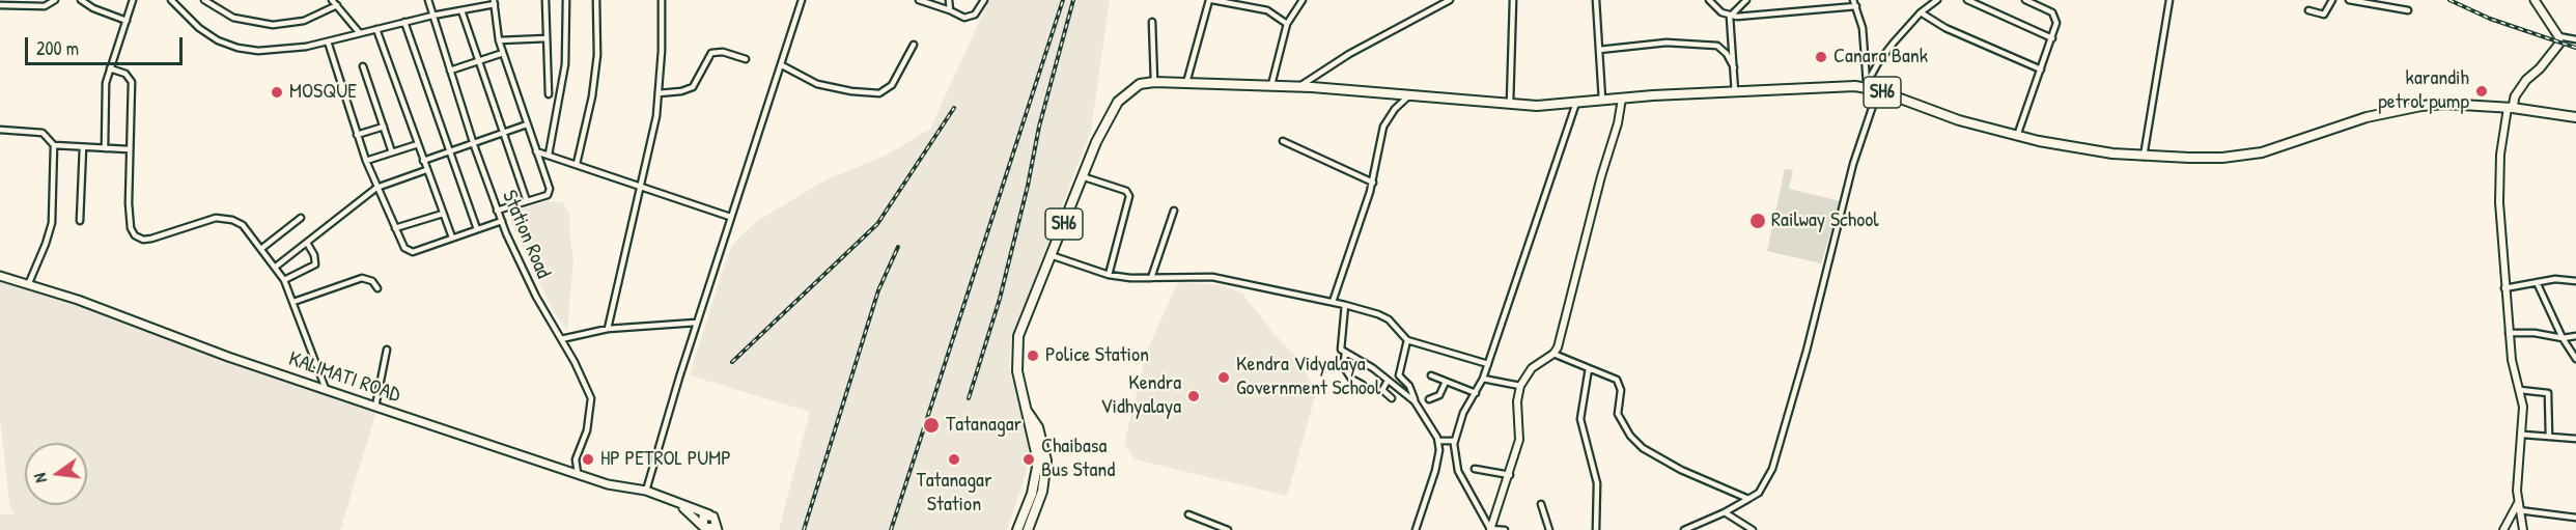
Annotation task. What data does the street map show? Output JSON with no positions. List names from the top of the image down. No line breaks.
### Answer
{"streets":{"main road":["SH6","KALIMATI ROAD"],"street":["Station Road"]},"crossings":[["Station Road","KALIMATI ROAD"]],"places":["Canara Bank","karandih petrol pump","MOSQUE","Railway School","Police Station","Kendra Vidyalaya Government School","Kendra Vidhyalaya","Tatanagar","HP PETROL PUMP","Tatanagar Station","Chaibasa Bus Stand"],"scale_bar":"200 m","north":"left"}
